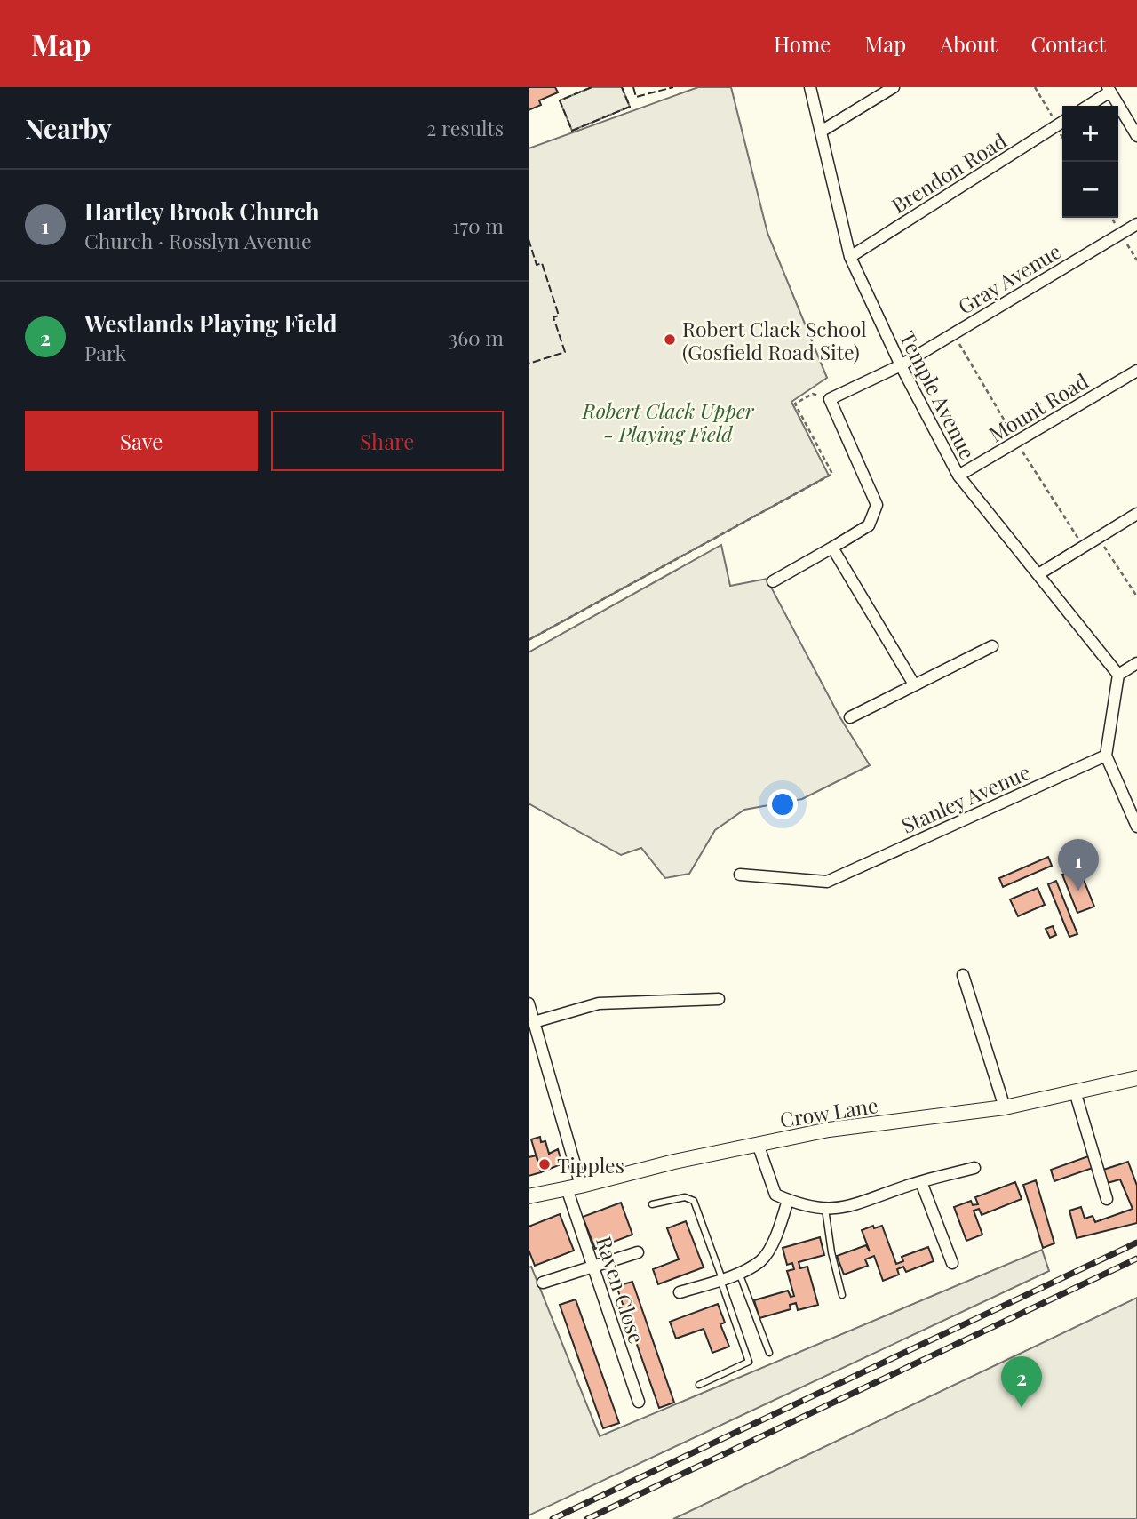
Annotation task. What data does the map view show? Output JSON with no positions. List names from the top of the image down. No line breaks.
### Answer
{"streets":{"street":["Brendon Road","Gray Avenue","Temple Avenue","Mount Road","Stanley Avenue","Crow Lane","Raven Close"]},"crossings":[["Brendon Road","Temple Avenue"],["Gray Avenue","Temple Avenue"],["Temple Avenue","Mount Road"],["Crow Lane","Raven Close"]],"parks":["Robert Clack Upper - Playing Field"],"places":["Robert Clack School (Gosfield Road Site)","Tipples"],"page":{"header":"Map","nav":["Home","Map","About","Contact"],"heading":["Nearby","2 results"],"map_buttons":["+","−"],"list":[{"mark":"1","name":"Hartley Brook Church","note":"Church · Rosslyn Avenue","value":"170 m"},{"mark":"2","name":"Westlands Playing Field","note":"Park","value":"360 m"}],"buttons":["Save","Share"],"pins":["1","2"]}}
